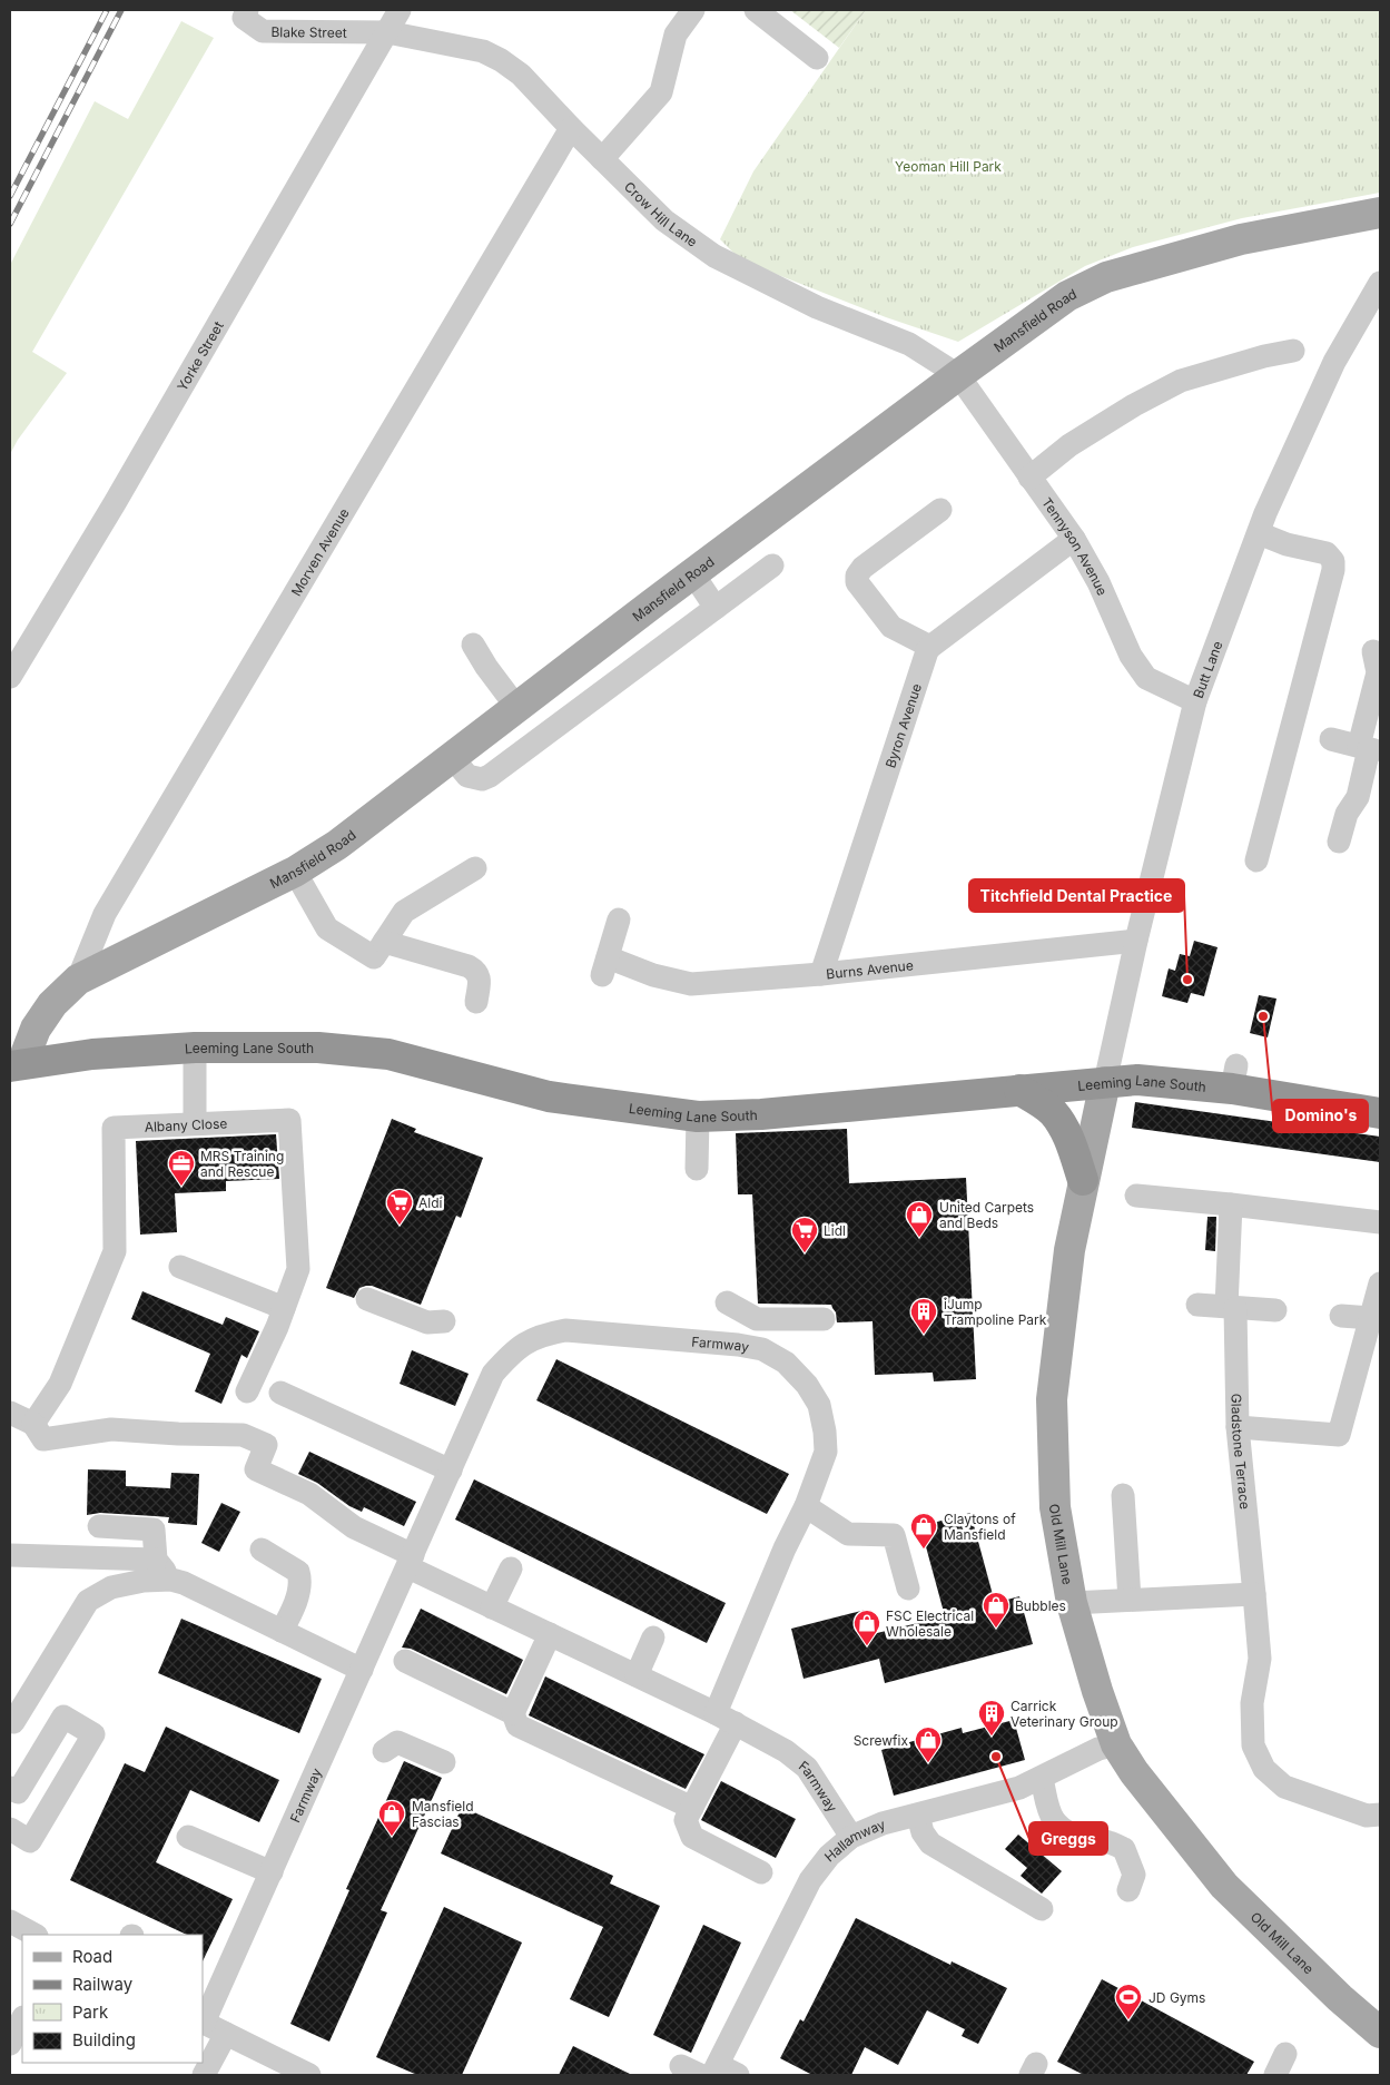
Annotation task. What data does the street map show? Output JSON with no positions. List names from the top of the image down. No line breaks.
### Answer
{"streets":{"highway":["Leeming Lane South"],"main road":["Mansfield Road","Old Mill Lane"],"street":["Blake Street","Crow Hill Lane","Yorke Street","Tennyson Avenue","Morven Avenue","Butt Lane","Byron Avenue","Burns Avenue","Albany Close","Farmway","Gladstone Terrace","Hallamway"]},"crossings":[["Blake Street","Crow Hill Lane"],["Blake Street","Yorke Street"],["Crow Hill Lane","Mansfield Road"],["Crow Hill Lane","Yorke Street"],["Crow Hill Lane","Tennyson Avenue"],["Crow Hill Lane","Morven Avenue"],["Mansfield Road","Tennyson Avenue"],["Mansfield Road","Morven Avenue"],["Mansfield Road","Leeming Lane South"],["Tennyson Avenue","Butt Lane"],["Butt Lane","Burns Avenue"],["Butt Lane","Leeming Lane South"],["Butt Lane","Old Mill Lane"],["Byron Avenue","Burns Avenue"],["Leeming Lane South","Old Mill Lane"],["Farmway","Hallamway"],["Old Mill Lane","Hallamway"]],"parks":["Yeoman Hill Park"],"places":{"other":["Titchfield Dental Practice","Domino's","Greggs"],"office":["MRS Training and Rescue"],"supermarket":["Aldi","Lidl"],"shop":["United Carpets and Beds","Claytons of Mansfield","Bubbles","FSC Electrical Wholesale","Screwfix","Mansfield Fascias"],"building":["iJump Trampoline Park","Carrick Veterinary Group"],"sports":["JD Gyms"]},"legend":["Road","Railway","Park","Building"]}
